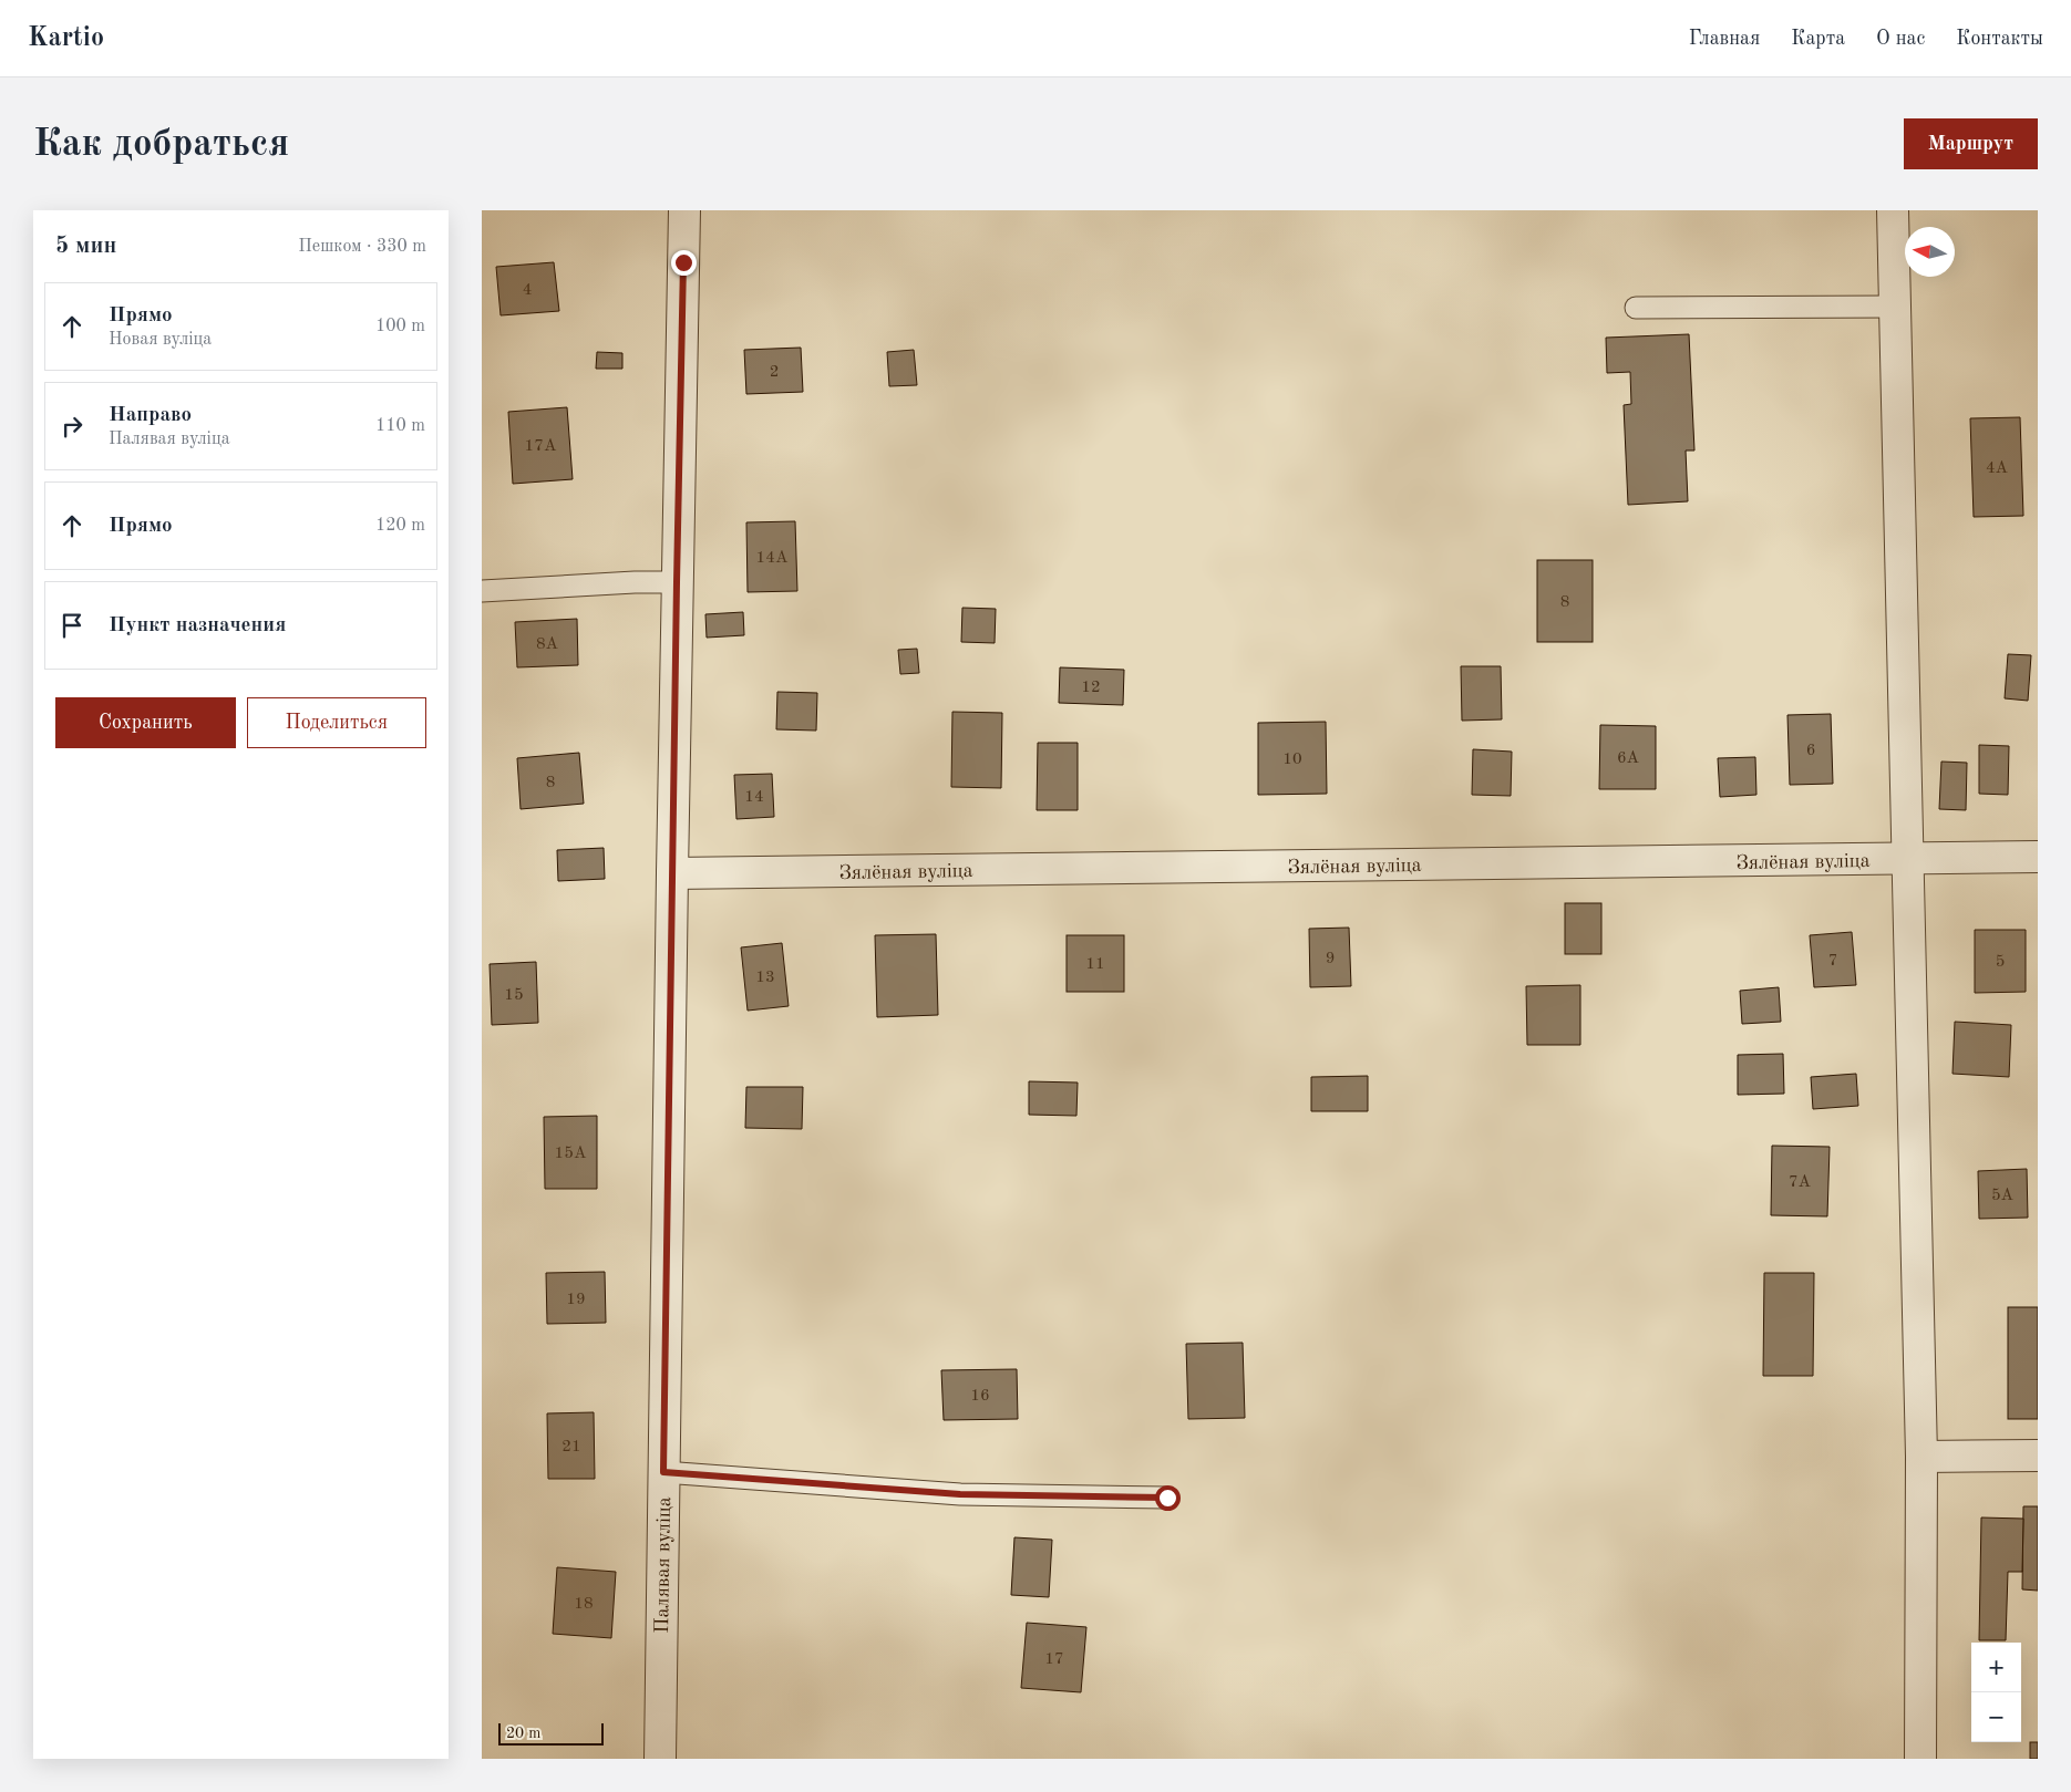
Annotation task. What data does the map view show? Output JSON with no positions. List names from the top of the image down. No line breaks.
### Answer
{"streets":{"street":["Зялёная вуліца","Палявая вуліца"]},"crossings":[["Зялёная вуліца","Палявая вуліца"]],"house_numbers":["4","2","17А","4А","14А","8","8А","12","6","6А","10","8","14","9","7","5","11","13","15","15А","7А","5А","19","16","21","18","17"],"scale_bar":"20 m","north":"left","page":{"header":"Kartio","nav":["Главная","Карта","О нас","Контакты"],"buttons":["Маршрут",["Сохранить","Поделиться"]],"title":"Как добраться","heading":["5 мин","Пешком · 330 m"],"list":[["Прямо","Новая вуліца","100 m"],["Направо","Палявая вуліца","110 m"],["Прямо","120 m"],"Пункт назначения"],"map_buttons":["+","−"],"scale":"20 m"}}
